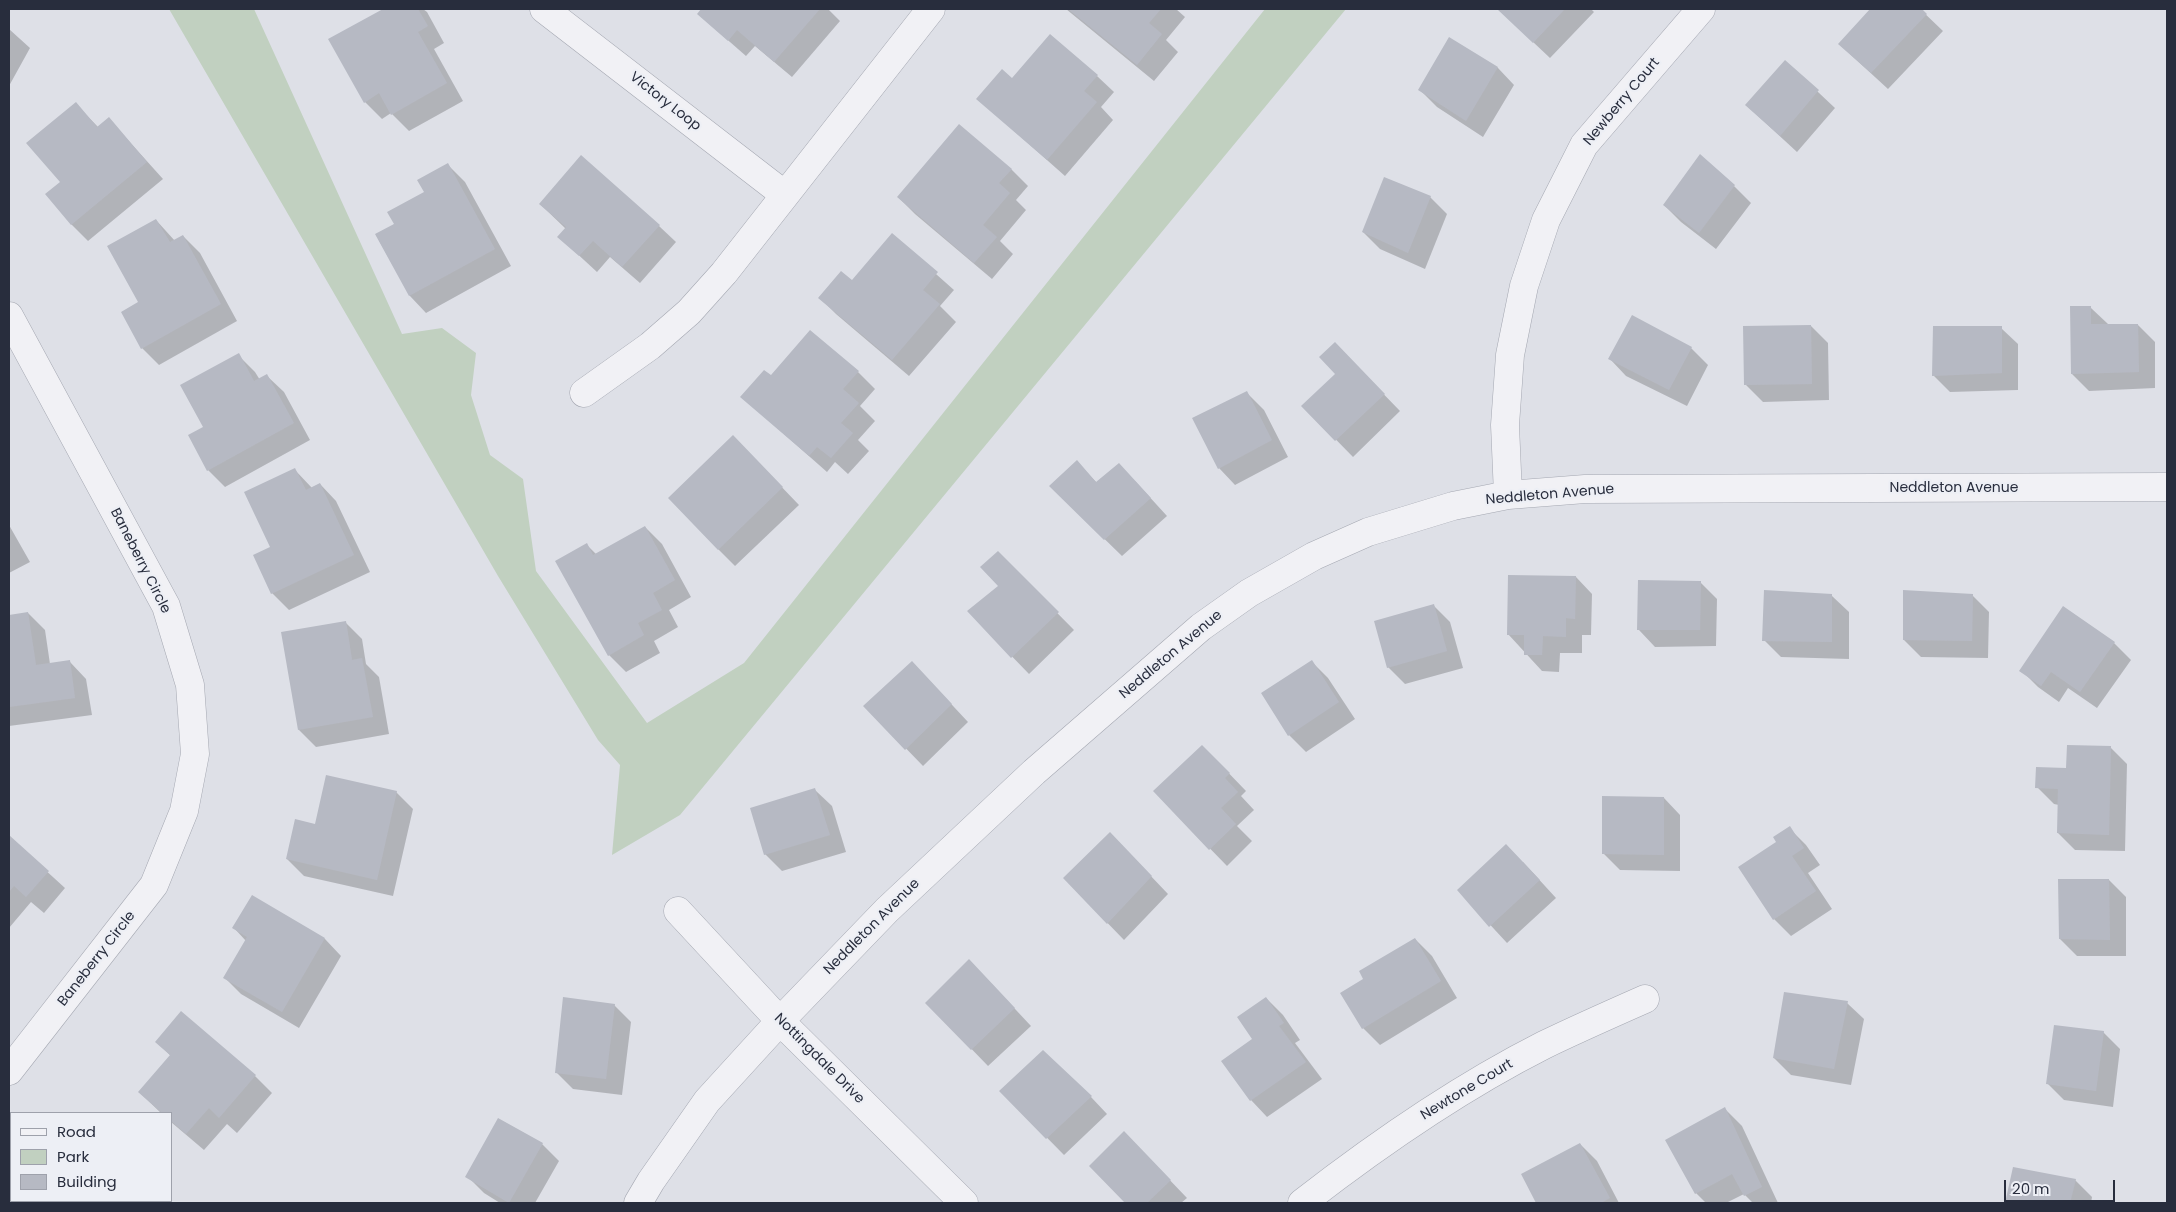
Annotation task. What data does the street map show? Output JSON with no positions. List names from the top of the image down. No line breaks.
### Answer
{"streets":{"street":["Victory Loop","Newberry Court","Neddleton Avenue","Baneberry Circle","Nottingdale Drive","Newtone Court"]},"crossings":[["Newberry Court","Neddleton Avenue"],["Neddleton Avenue","Nottingdale Drive"]],"legend":["Road","Park","Building"],"scale_bar":"20 m"}
